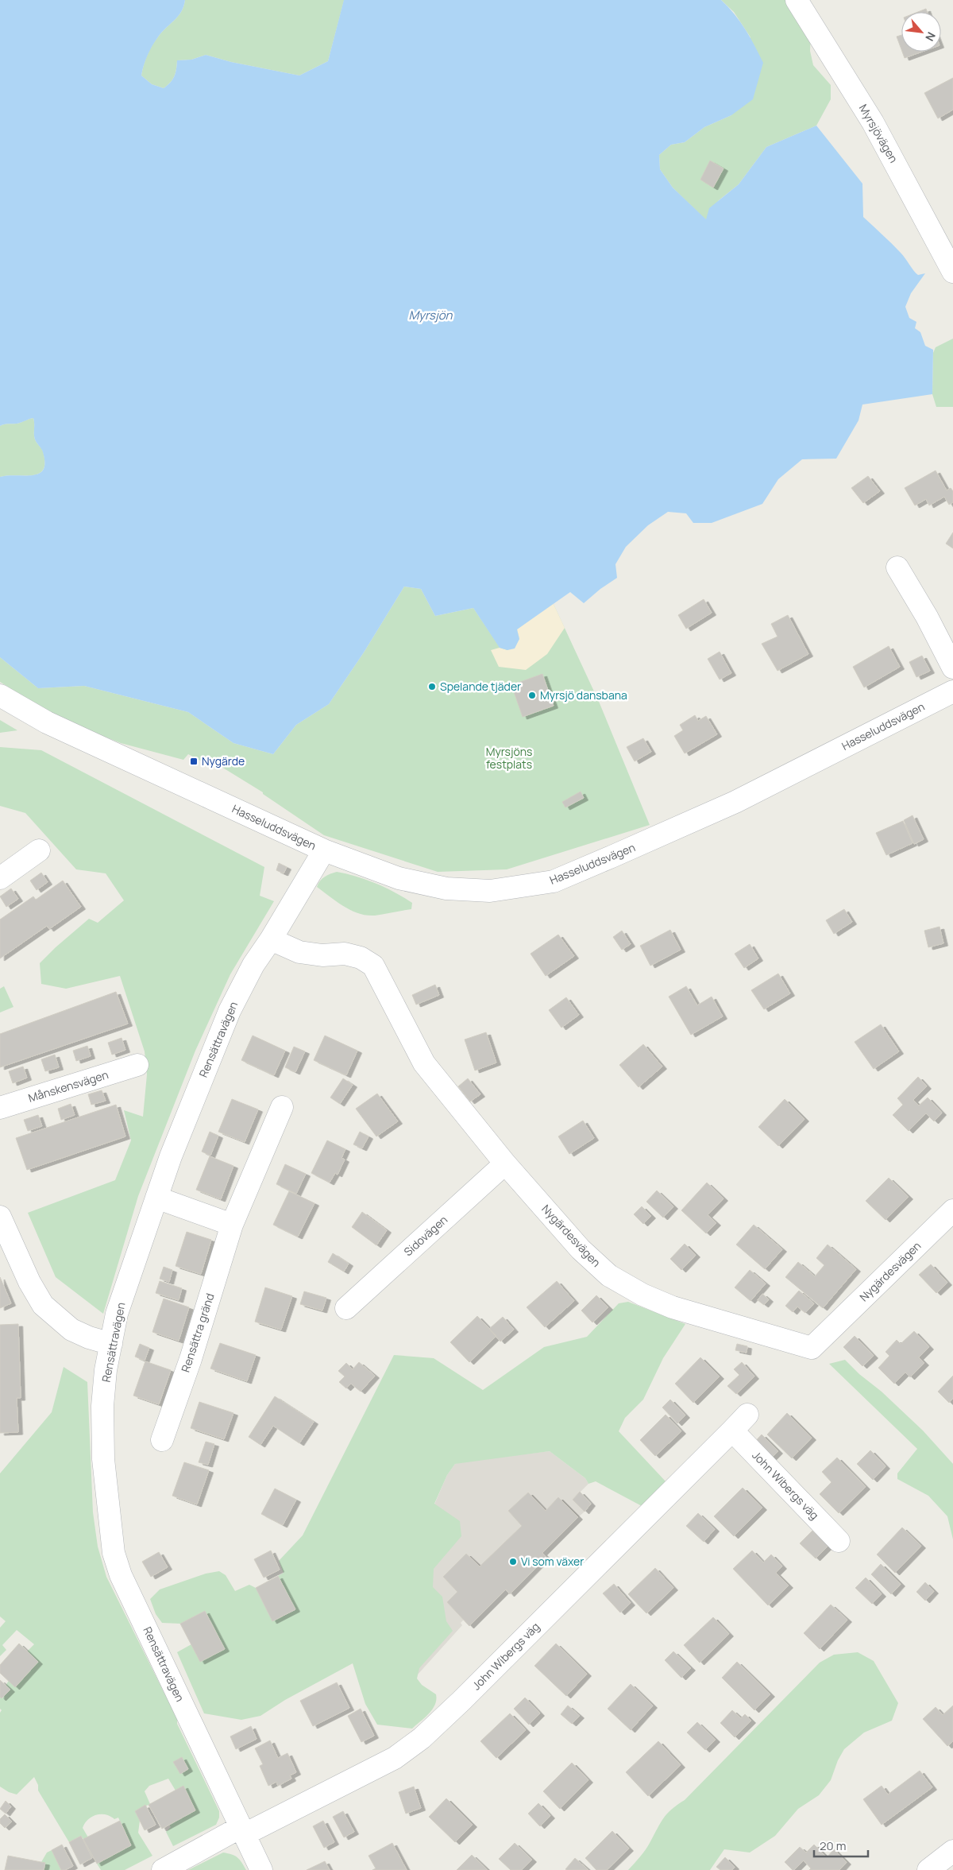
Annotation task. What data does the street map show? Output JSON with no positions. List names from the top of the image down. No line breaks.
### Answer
{"streets":{"street":["Myrsjövägen","Hasseluddsvägen","Rensättravägen","Månskensvägen","Sidovägen","Nygärdesvägen","Rensättra gränd","John Wibergs väg"]},"crossings":[["Hasseluddsvägen","Rensättravägen"],["Rensättravägen","Nygärdesvägen"],["Rensättravägen","John Wibergs väg"],["Sidovägen","Nygärdesvägen"]],"water":["Myrsjön"],"parks":["Myrsjöns festplats"],"places":{"other":["Spelande tjäder","Myrsjö dansbana","Vi som växer"],"transit":["Nygärde"]},"scale_bar":"20 m","north":"bottom right"}
